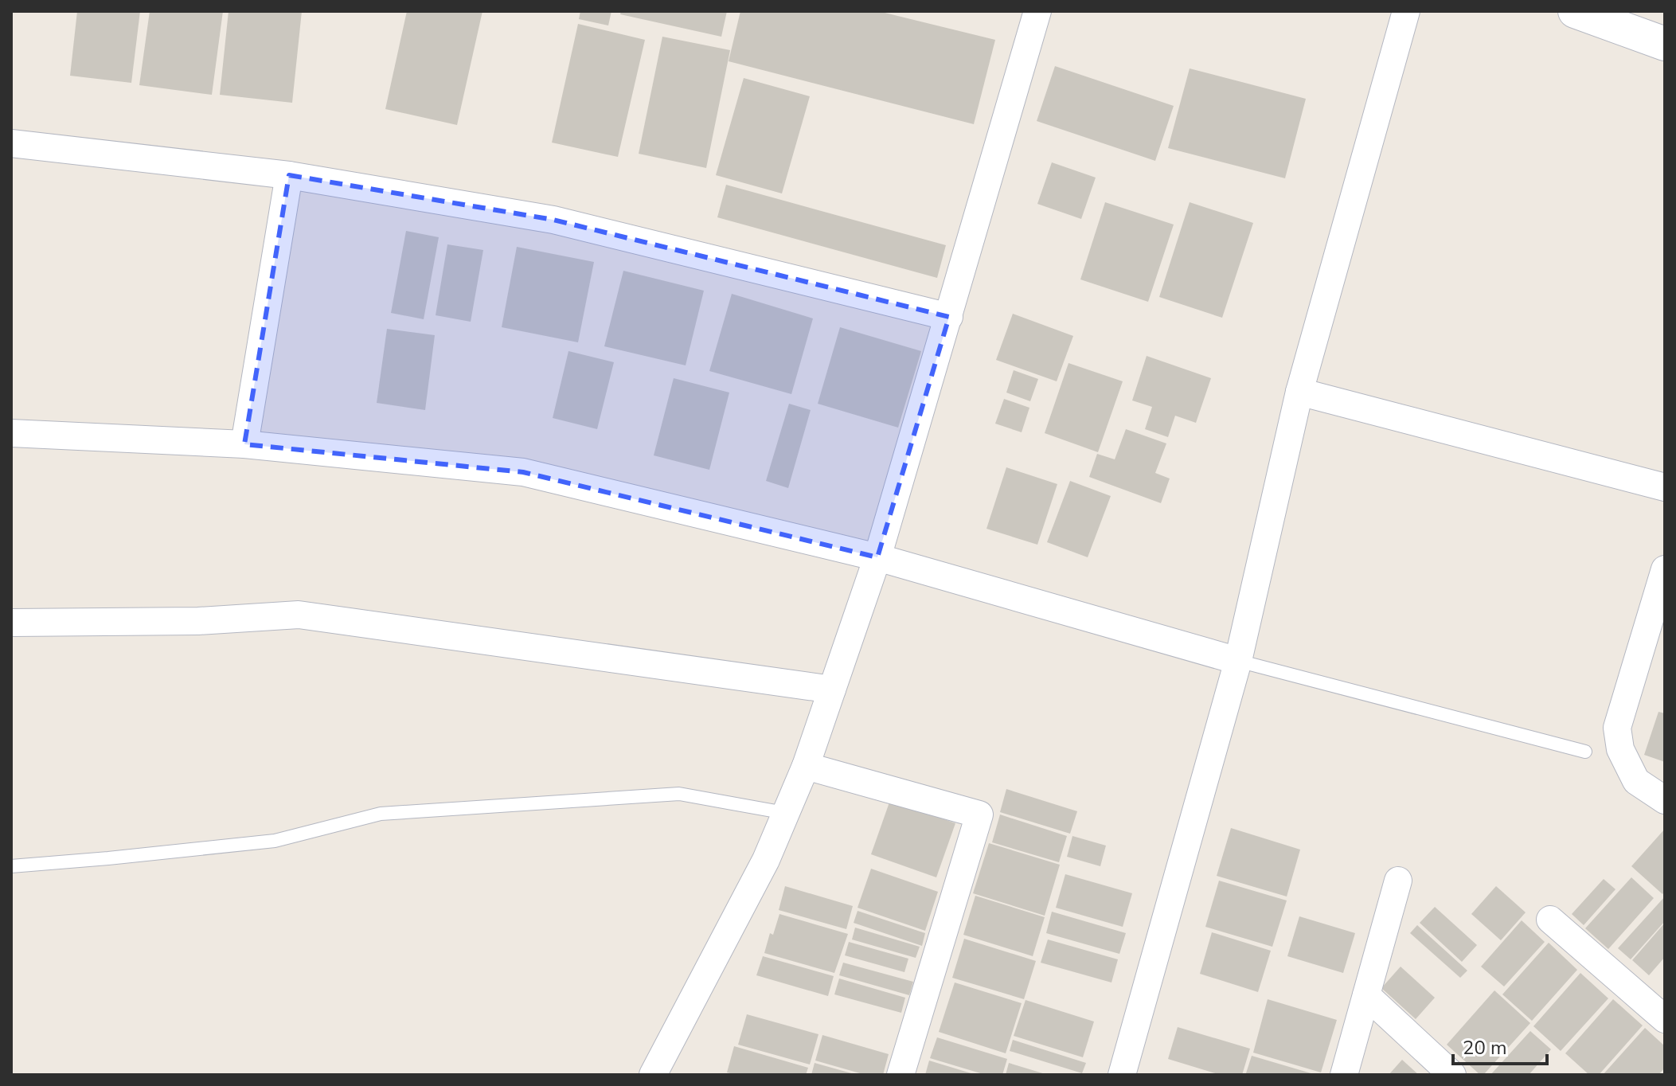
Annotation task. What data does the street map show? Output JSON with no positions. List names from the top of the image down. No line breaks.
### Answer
{"scale_bar":"20 m"}
